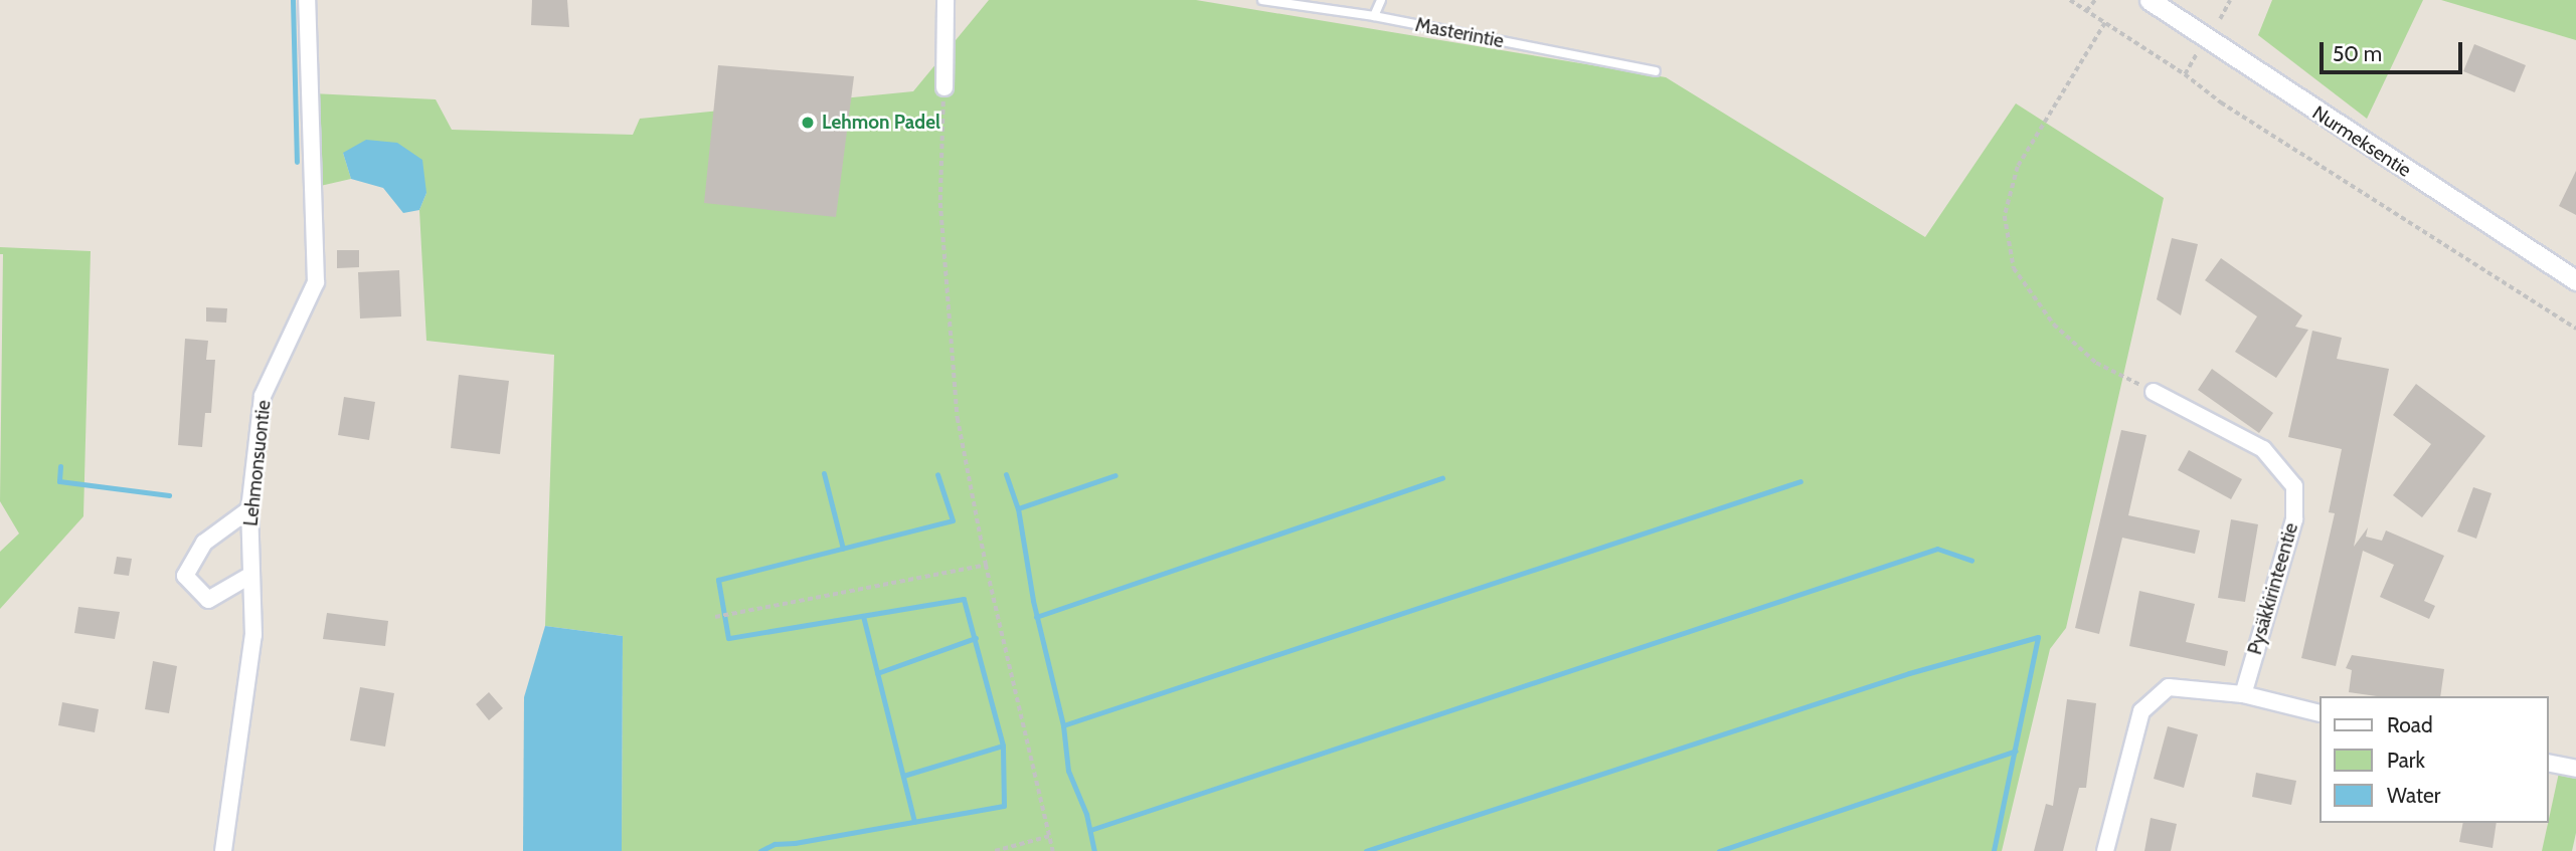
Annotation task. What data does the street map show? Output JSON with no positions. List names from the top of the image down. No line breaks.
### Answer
{"streets":{"street":["Nurmeksentie","Lehmonsuontie","Pysäkkirinteentie"],"lane":["Masterintie"]},"places":["Lehmon Padel"],"legend":["Road","Park","Water"],"scale_bar":"50 m"}
